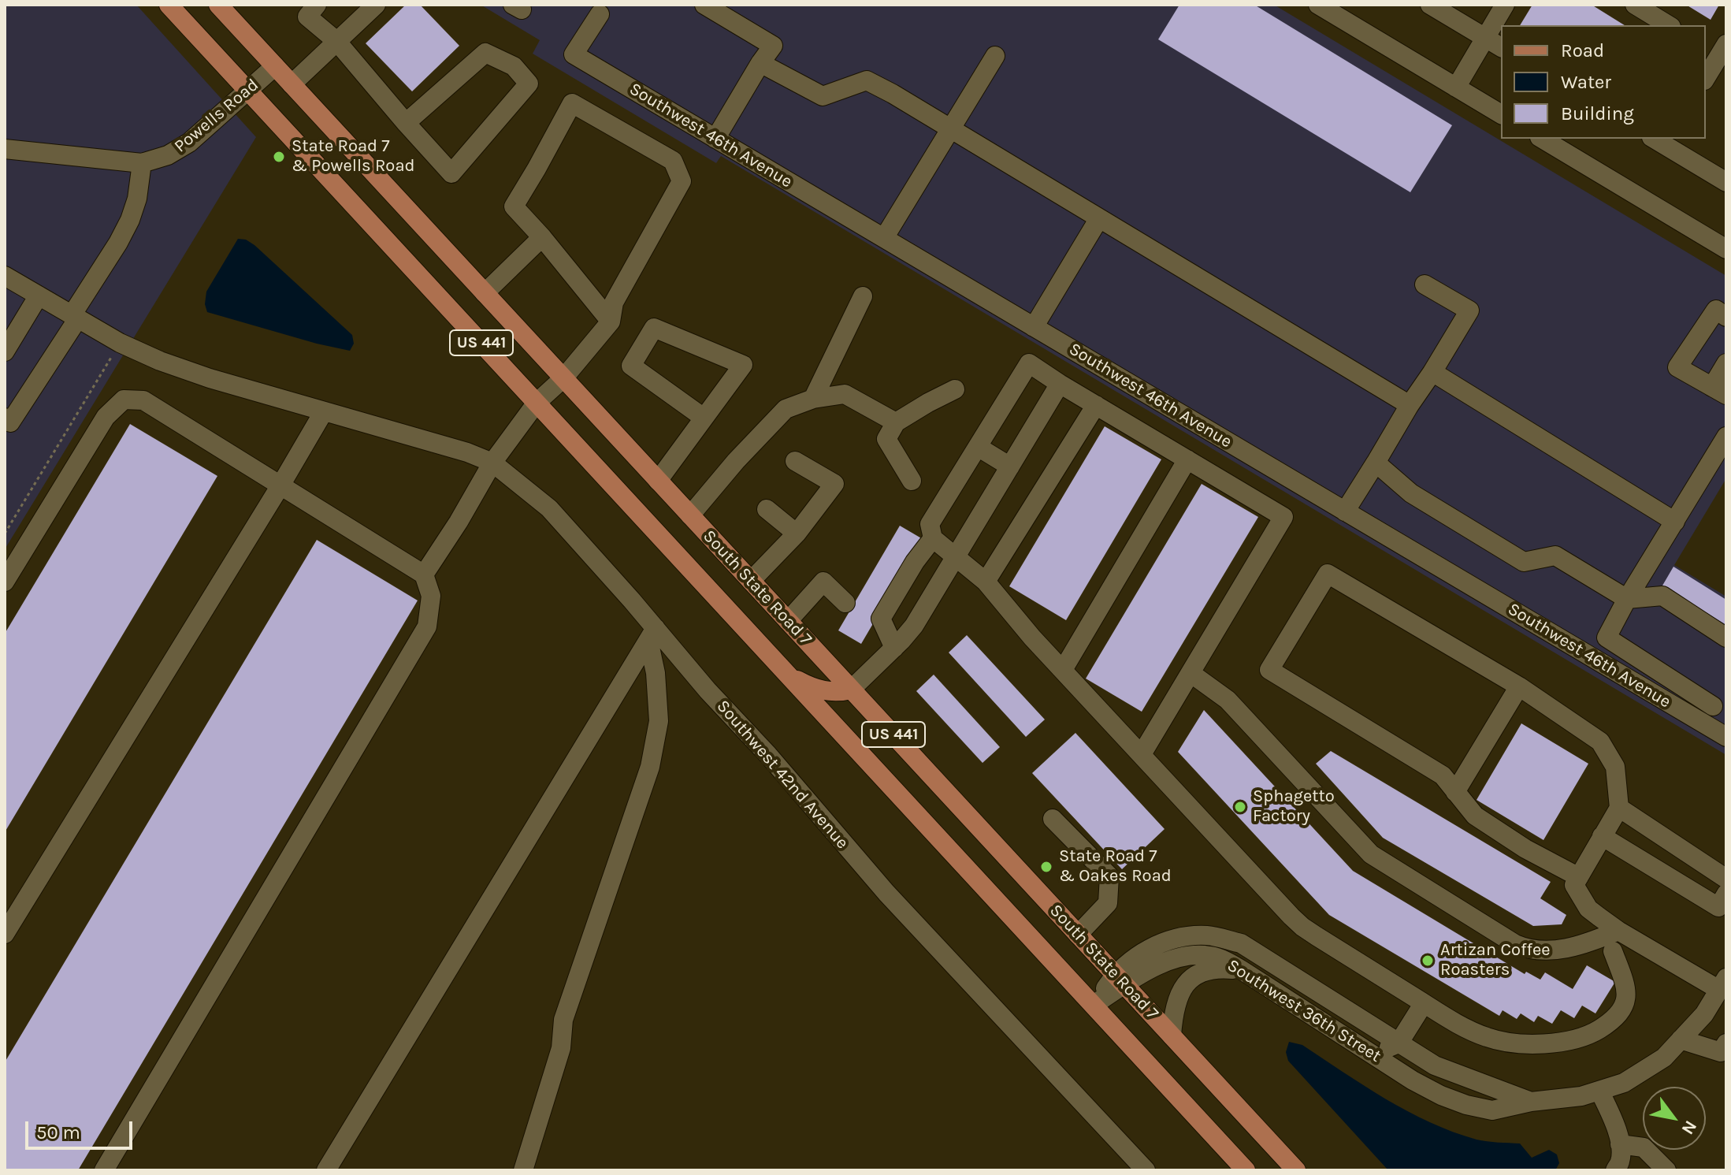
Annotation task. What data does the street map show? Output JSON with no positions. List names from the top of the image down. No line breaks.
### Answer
{"streets":{"main road":["US 441","South State Road 7"],"street":["Powells Road","Southwest 46th Avenue","Southwest 42nd Avenue","Southwest 36th Street"]},"crossings":[["Powells Road","South State Road 7"],["South State Road 7","Southwest 36th Street"]],"places":["State Road 7 & Powells Road","Sphagetto Factory","State Road 7 & Oakes Road","Artizan Coffee Roasters"],"legend":["Road","Water","Building"],"scale_bar":"50 m","north":"bottom right"}
